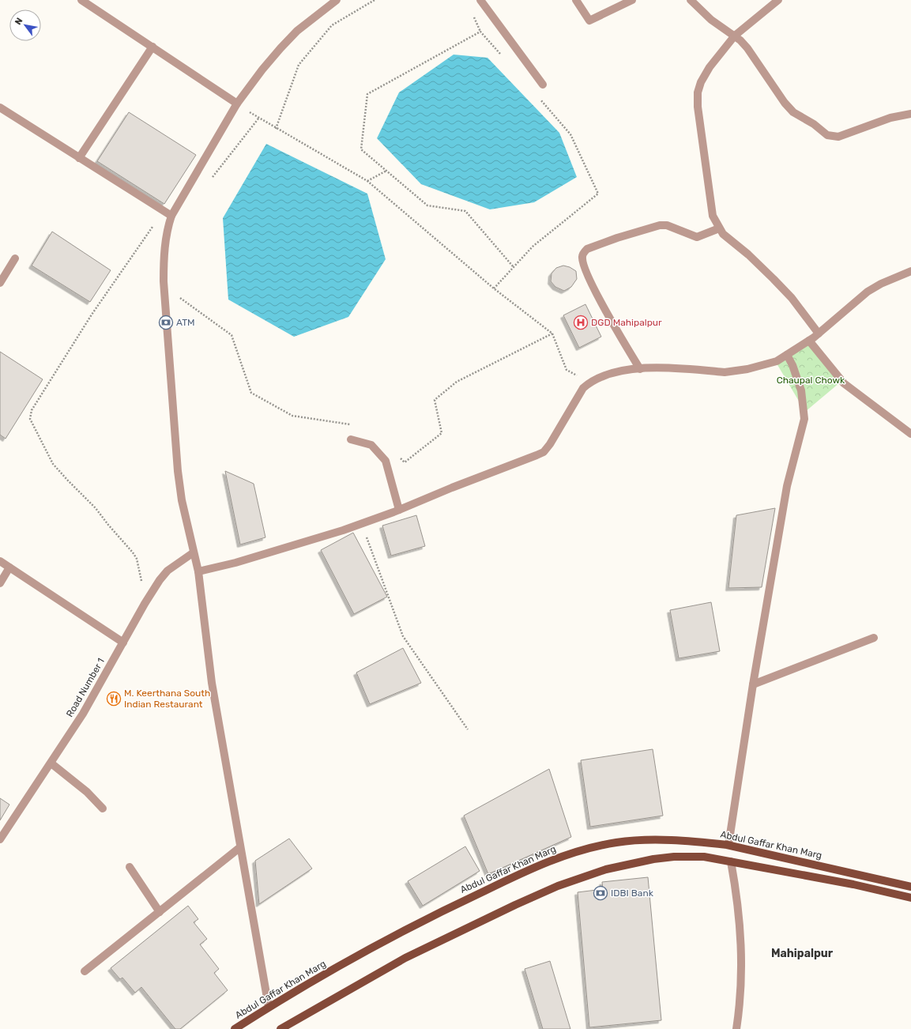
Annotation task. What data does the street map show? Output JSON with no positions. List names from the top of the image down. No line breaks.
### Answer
{"streets":{"main road":["Abdul Gaffar Khan Marg"],"street":["Road Number 1"]},"districts":["Mahipalpur"],"parks":["Chaupal Chowk"],"places":{"bank":["ATM","IDBI Bank"],"hospital":["DGD Mahipalpur"],"restaurant":["M. Keerthana South Indian Restaurant"]},"north":"top left"}
